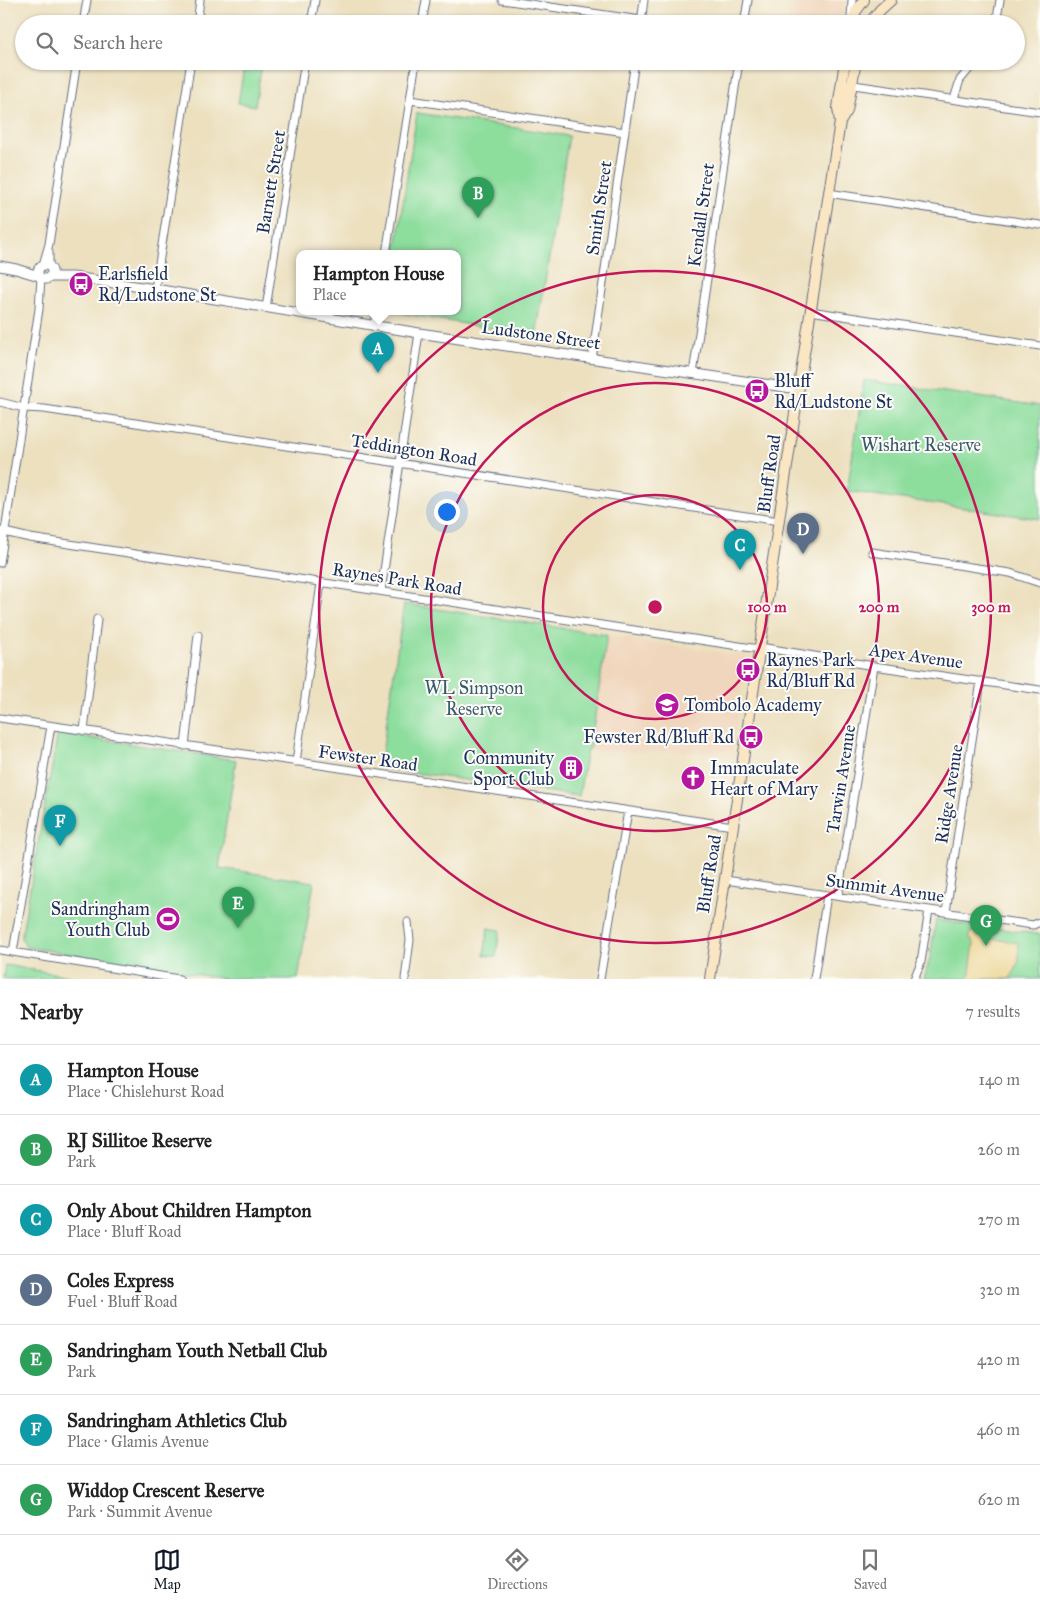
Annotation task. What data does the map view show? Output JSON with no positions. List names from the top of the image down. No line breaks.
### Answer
{"streets":{"main road":["Bluff Road"],"street":["Barnett Street","Smith Street","Kendall Street","Ludstone Street","Teddington Road","Raynes Park Road","Apex Avenue","Fewster Road","Tarwin Avenue","Ridge Avenue","Summit Avenue"]},"crossings":[["Barnett Street","Ludstone Street"],["Smith Street","Ludstone Street"],["Kendall Street","Ludstone Street"],["Ludstone Street","Bluff Road"],["Teddington Road","Bluff Road"],["Bluff Road","Raynes Park Road"],["Bluff Road","Apex Avenue"],["Bluff Road","Fewster Road"],["Bluff Road","Summit Avenue"],["Raynes Park Road","Apex Avenue"],["Apex Avenue","Tarwin Avenue"],["Apex Avenue","Ridge Avenue"],["Tarwin Avenue","Summit Avenue"],["Ridge Avenue","Summit Avenue"]],"parks":["Wishart Reserve","WL Simpson Reserve"],"places":{"bus stop":["Earlsfield Rd/Ludstone St","Bluff Rd/Ludstone St","Raynes Park Rd/Bluff Rd","Fewster Rd/Bluff Rd"],"school or university":["Tombolo Academy"],"building":["Community Sport Club"],"church":["Immaculate Heart of Mary"],"sports":["Sandringham Youth Club"]},"page":{"search":"Search here","pins":["B","A","D","C","F","E","G"],"popup":["Hampton House","Place"],"heading":["Nearby","7 results"],"list":[{"mark":"A","name":"Hampton House","note":"Place · Chislehurst Road","value":"140 m"},{"mark":"B","name":"RJ Sillitoe Reserve","note":"Park","value":"260 m"},{"mark":"C","name":"Only About Children Hampton","note":"Place · Bluff Road","value":"270 m"},{"mark":"D","name":"Coles Express","note":"Fuel · Bluff Road","value":"320 m"},{"mark":"E","name":"Sandringham Youth Netball Club","note":"Park","value":"420 m"},{"mark":"F","name":"Sandringham Athletics Club","note":"Place · Glamis Avenue","value":"460 m"},{"mark":"G","name":"Widdop Crescent Reserve","note":"Park · Summit Avenue","value":"620 m"}],"nav":["Map","Directions","Saved"]},"rings":["100 m","200 m","300 m"]}
